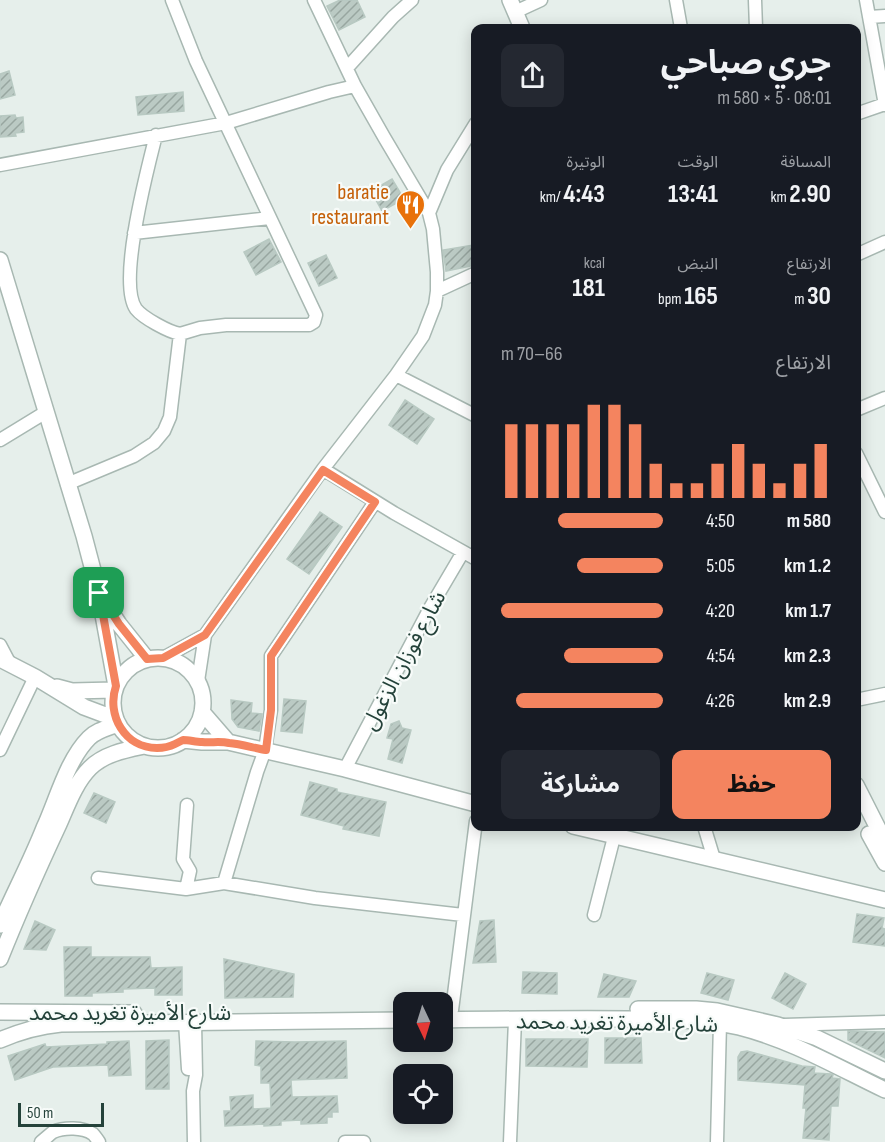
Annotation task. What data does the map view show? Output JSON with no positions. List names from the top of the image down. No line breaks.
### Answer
{"streets":{"street":["شارع فوزان الزغول","شارع الأميرة تغريد محمد"]},"places":{"restaurant":["baratie restaurant"]},"scale_bar":"50 m","north":"bottom","page":{"heading":["جري صباحي","08:01 · 5 × 580 m"],"stats":[["المسافة","2.90 km"],["الوقت","13:41"],["الوتيرة","4:43 /km"],["الارتفاع","30 m"],["النبض","165 bpm"],["kcal","181"]],"chart":["الارتفاع","66–70 m"],"list":[{"name":"580 m","note":"4:50"},{"name":"1.2 km","note":"5:05"},{"name":"1.7 km","note":"4:20"},{"name":"2.3 km","note":"4:54"},{"name":"2.9 km","note":"4:26"}],"buttons":["حفظ","مشاركة"],"scale":"50 m"}}
